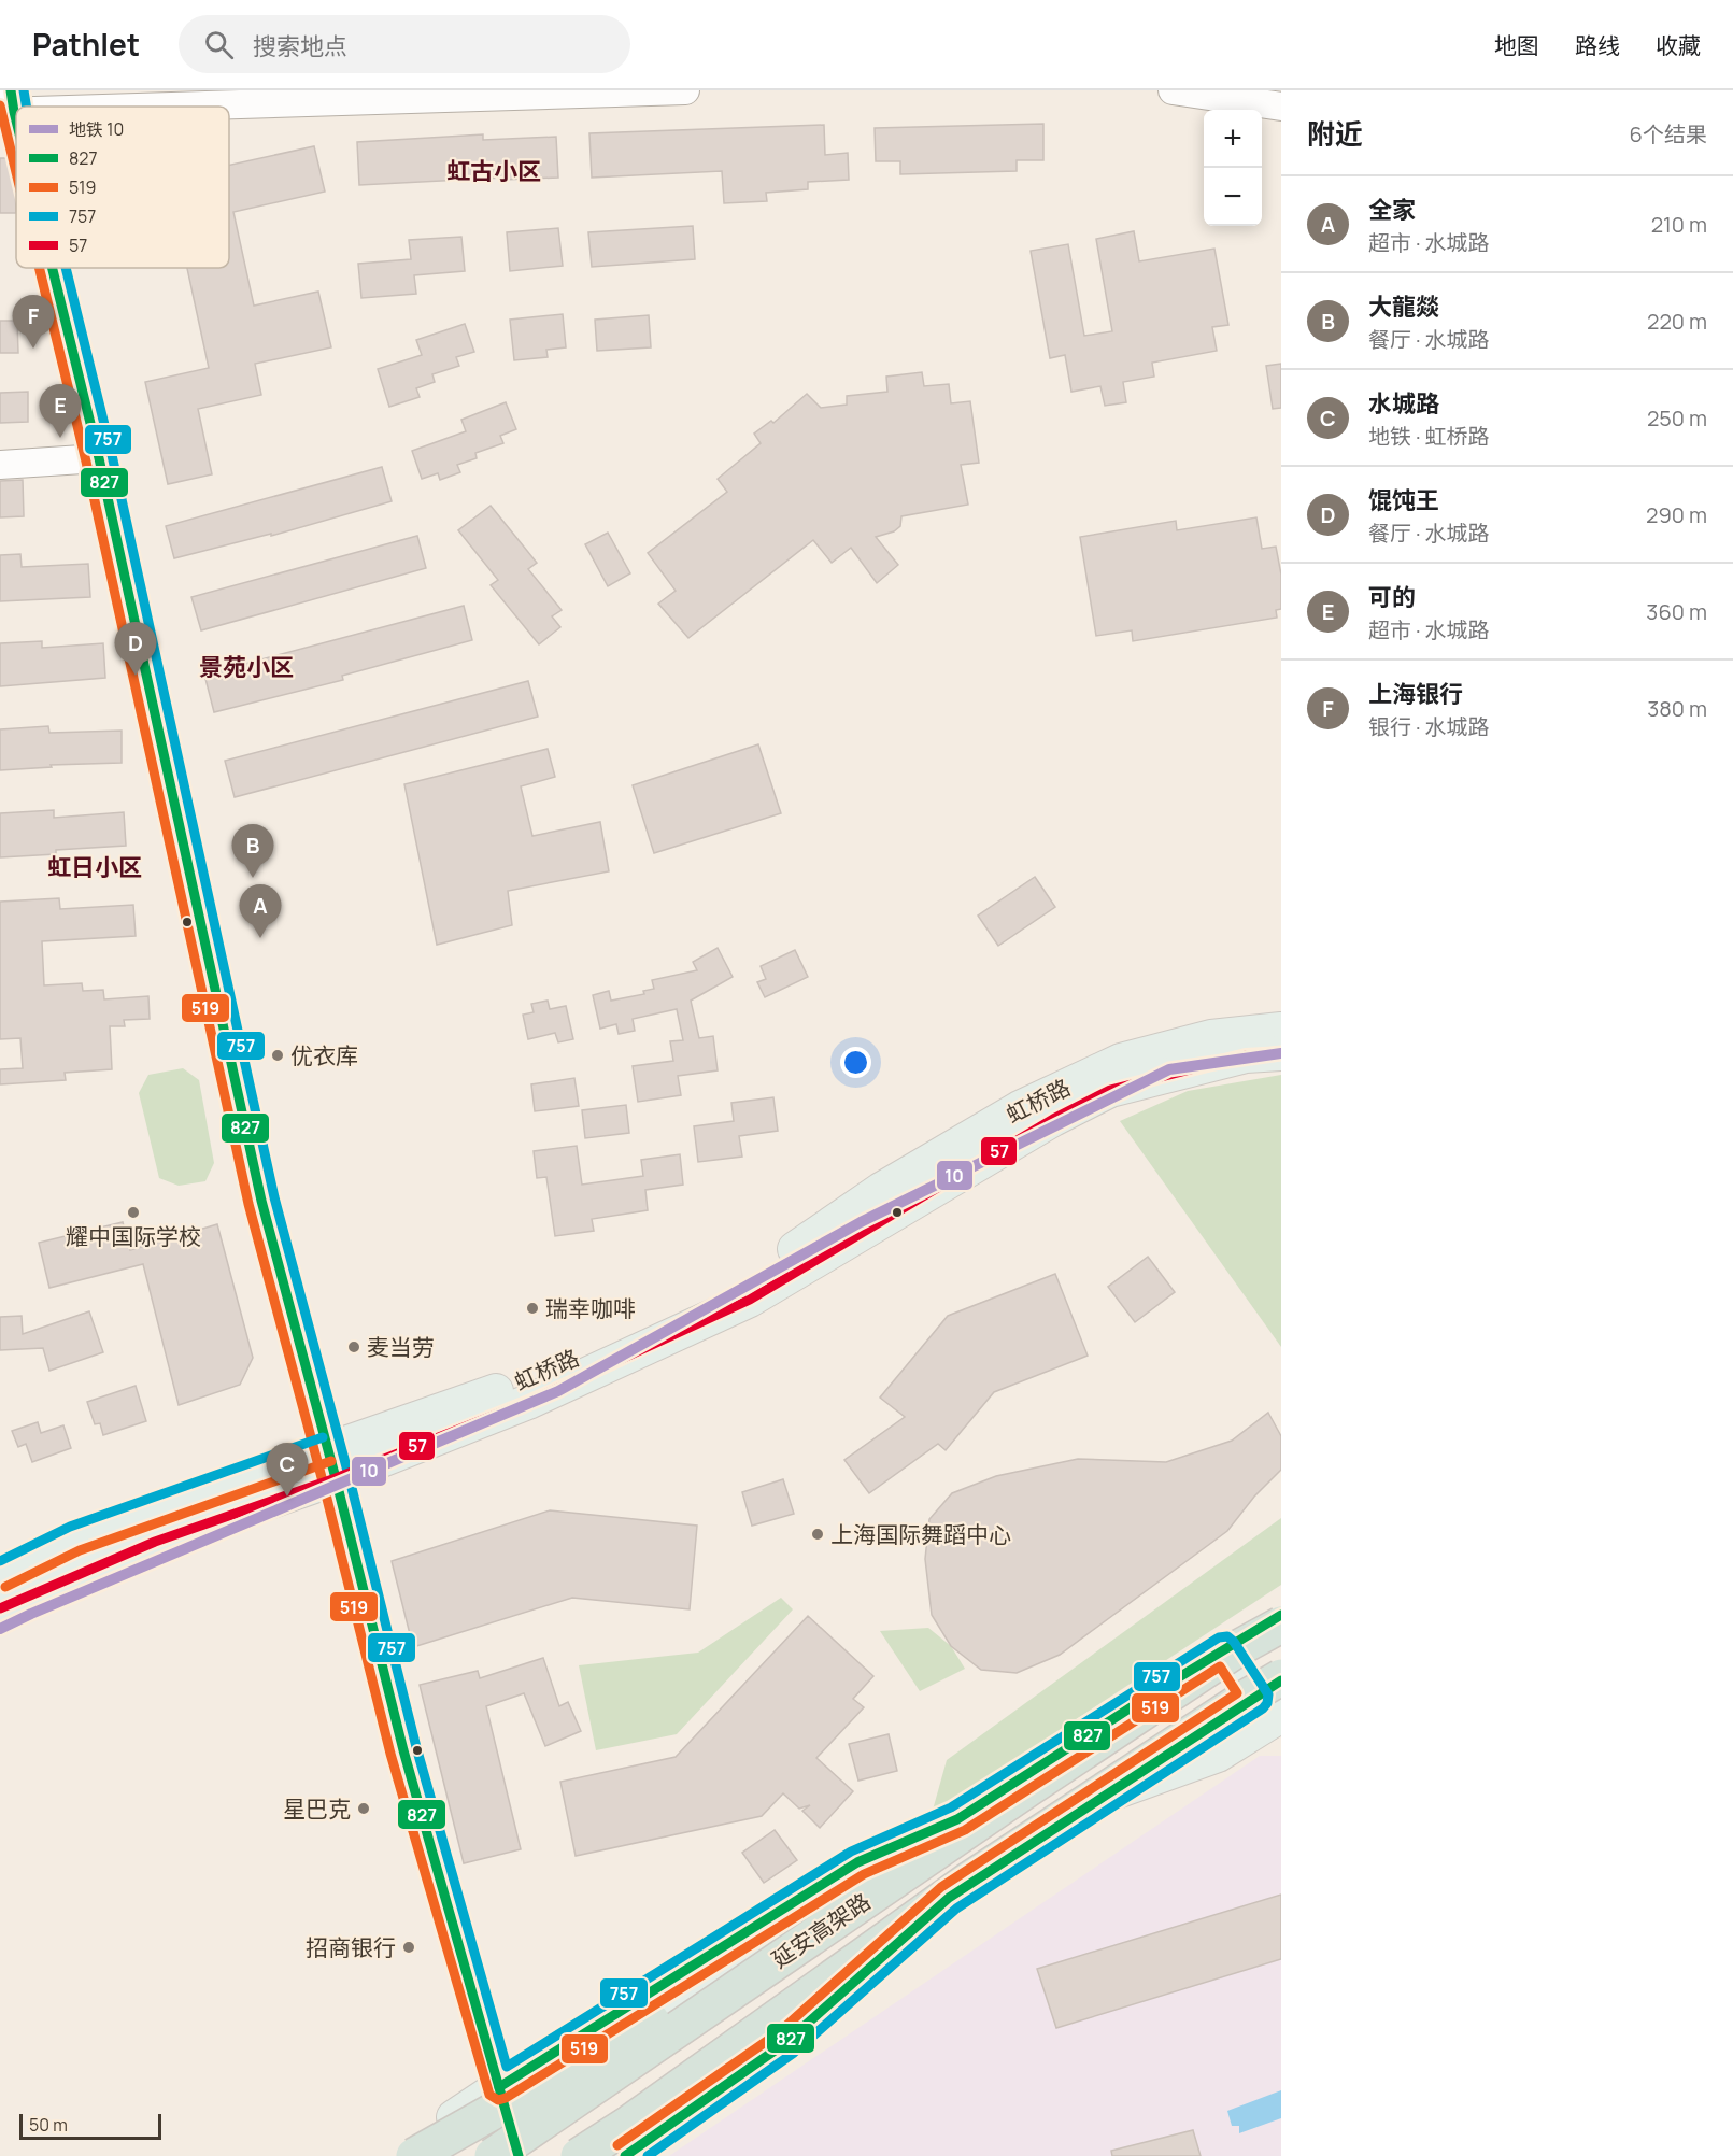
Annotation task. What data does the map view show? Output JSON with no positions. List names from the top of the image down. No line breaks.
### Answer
{"streets":{"highway":["延安高架路"],"main road":["虹桥路"]},"districts":["虹古小区","景苑小区","虹日小区"],"places":["优衣库","耀中国际学校","瑞幸咖啡","麦当劳","上海国际舞蹈中心","星巴克","招商银行"],"lines":["transit line 827","transit line 757","transit line 519","metro line 10","transit line 57"],"legend":["地铁 10","827","519","757","57"],"scale_bar":"50 m","page":{"header":"Pathlet","search":"搜索地点","nav":["地图","路线","收藏"],"heading":["附近","6个结果"],"map_buttons":["+","−"],"list":[{"mark":"A","name":"全家","note":"超市 · 水城路","value":"210 m"},{"mark":"B","name":"大龍燚","note":"餐厅 · 水城路","value":"220 m"},{"mark":"C","name":"水城路","note":"地铁 · 虹桥路","value":"250 m"},{"mark":"D","name":"馄饨王","note":"餐厅 · 水城路","value":"290 m"},{"mark":"E","name":"可的","note":"超市 · 水城路","value":"360 m"},{"mark":"F","name":"上海银行","note":"银行 · 水城路","value":"380 m"}],"pins":["F","E","D","B","A","C"],"scale":"50 m"}}
